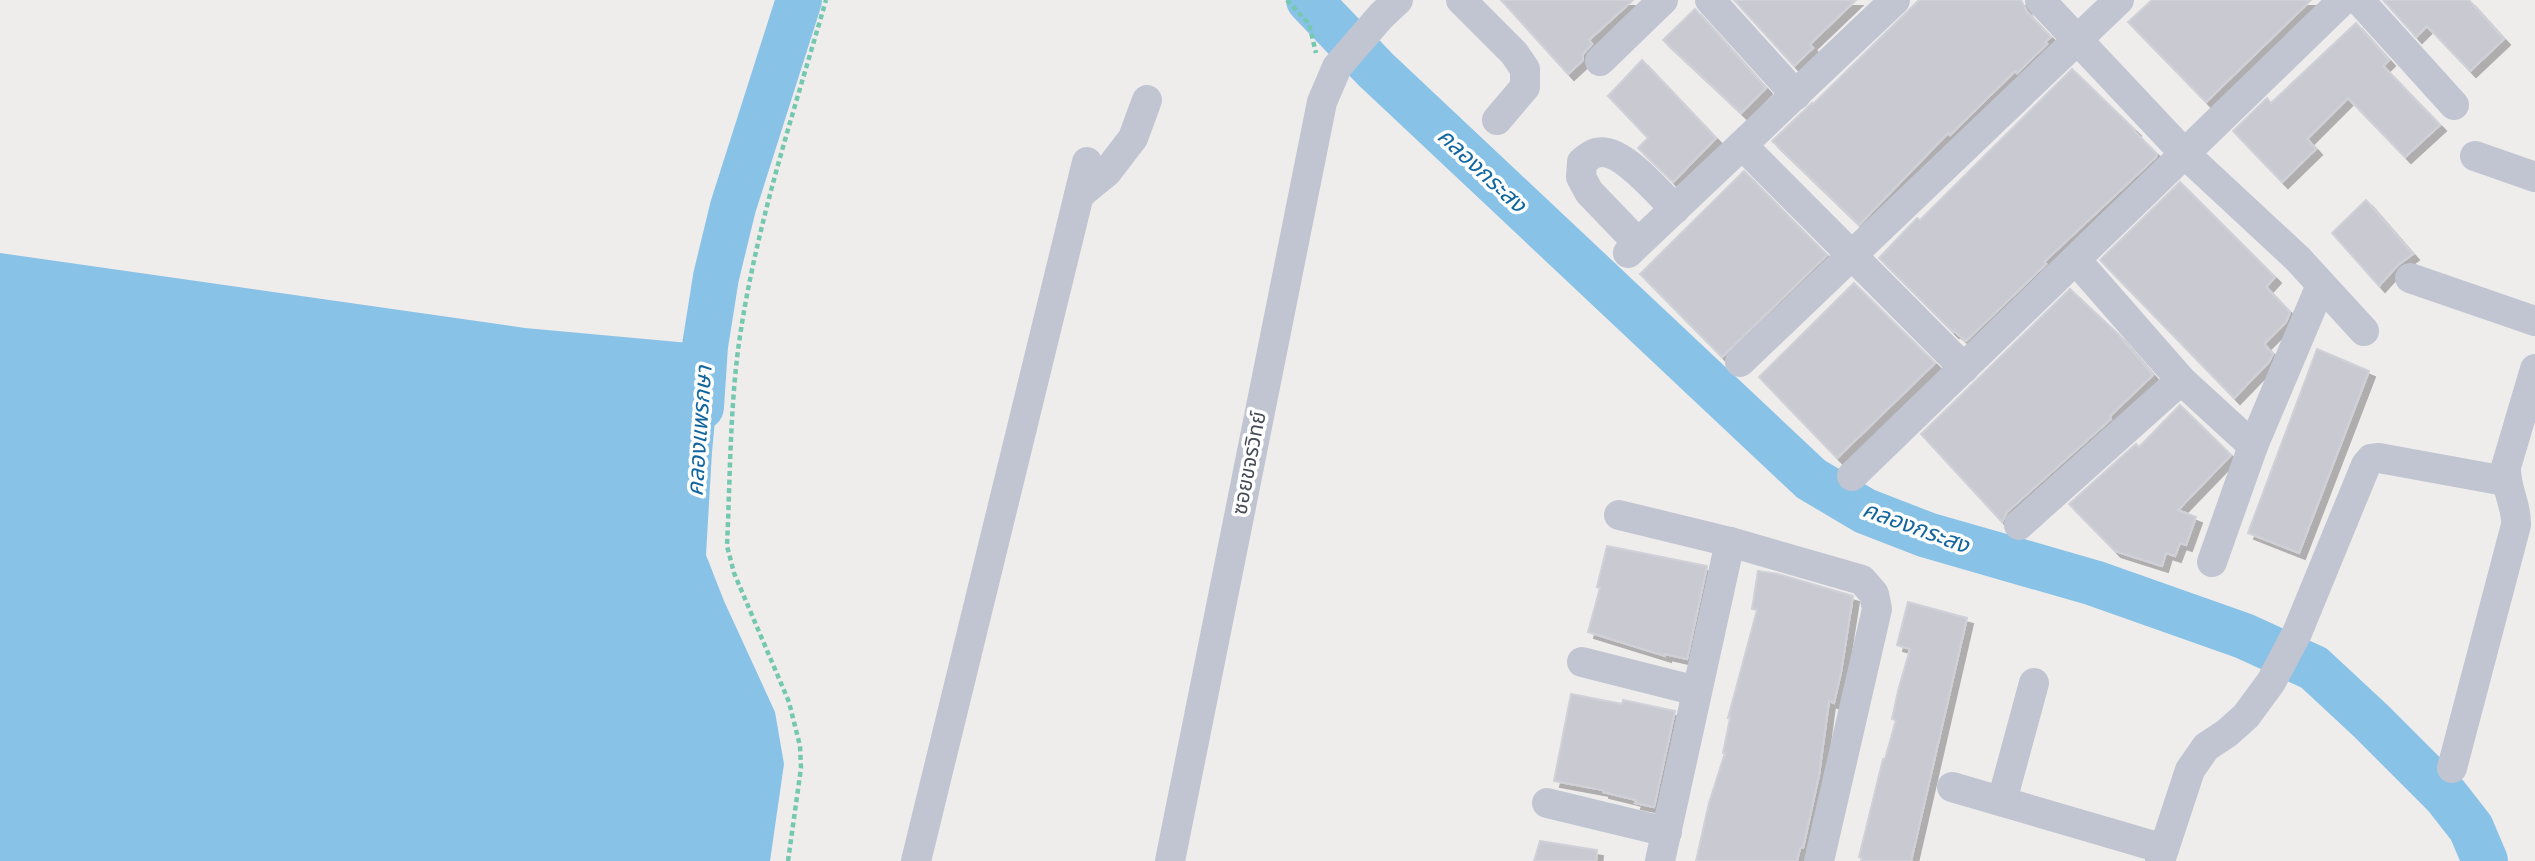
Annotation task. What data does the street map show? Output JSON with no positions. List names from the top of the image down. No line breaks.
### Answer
{"streets":{"street":["ซอยขจรวิทย์"]},"water":["คลองกระสง","คลองแพรกษา"]}
